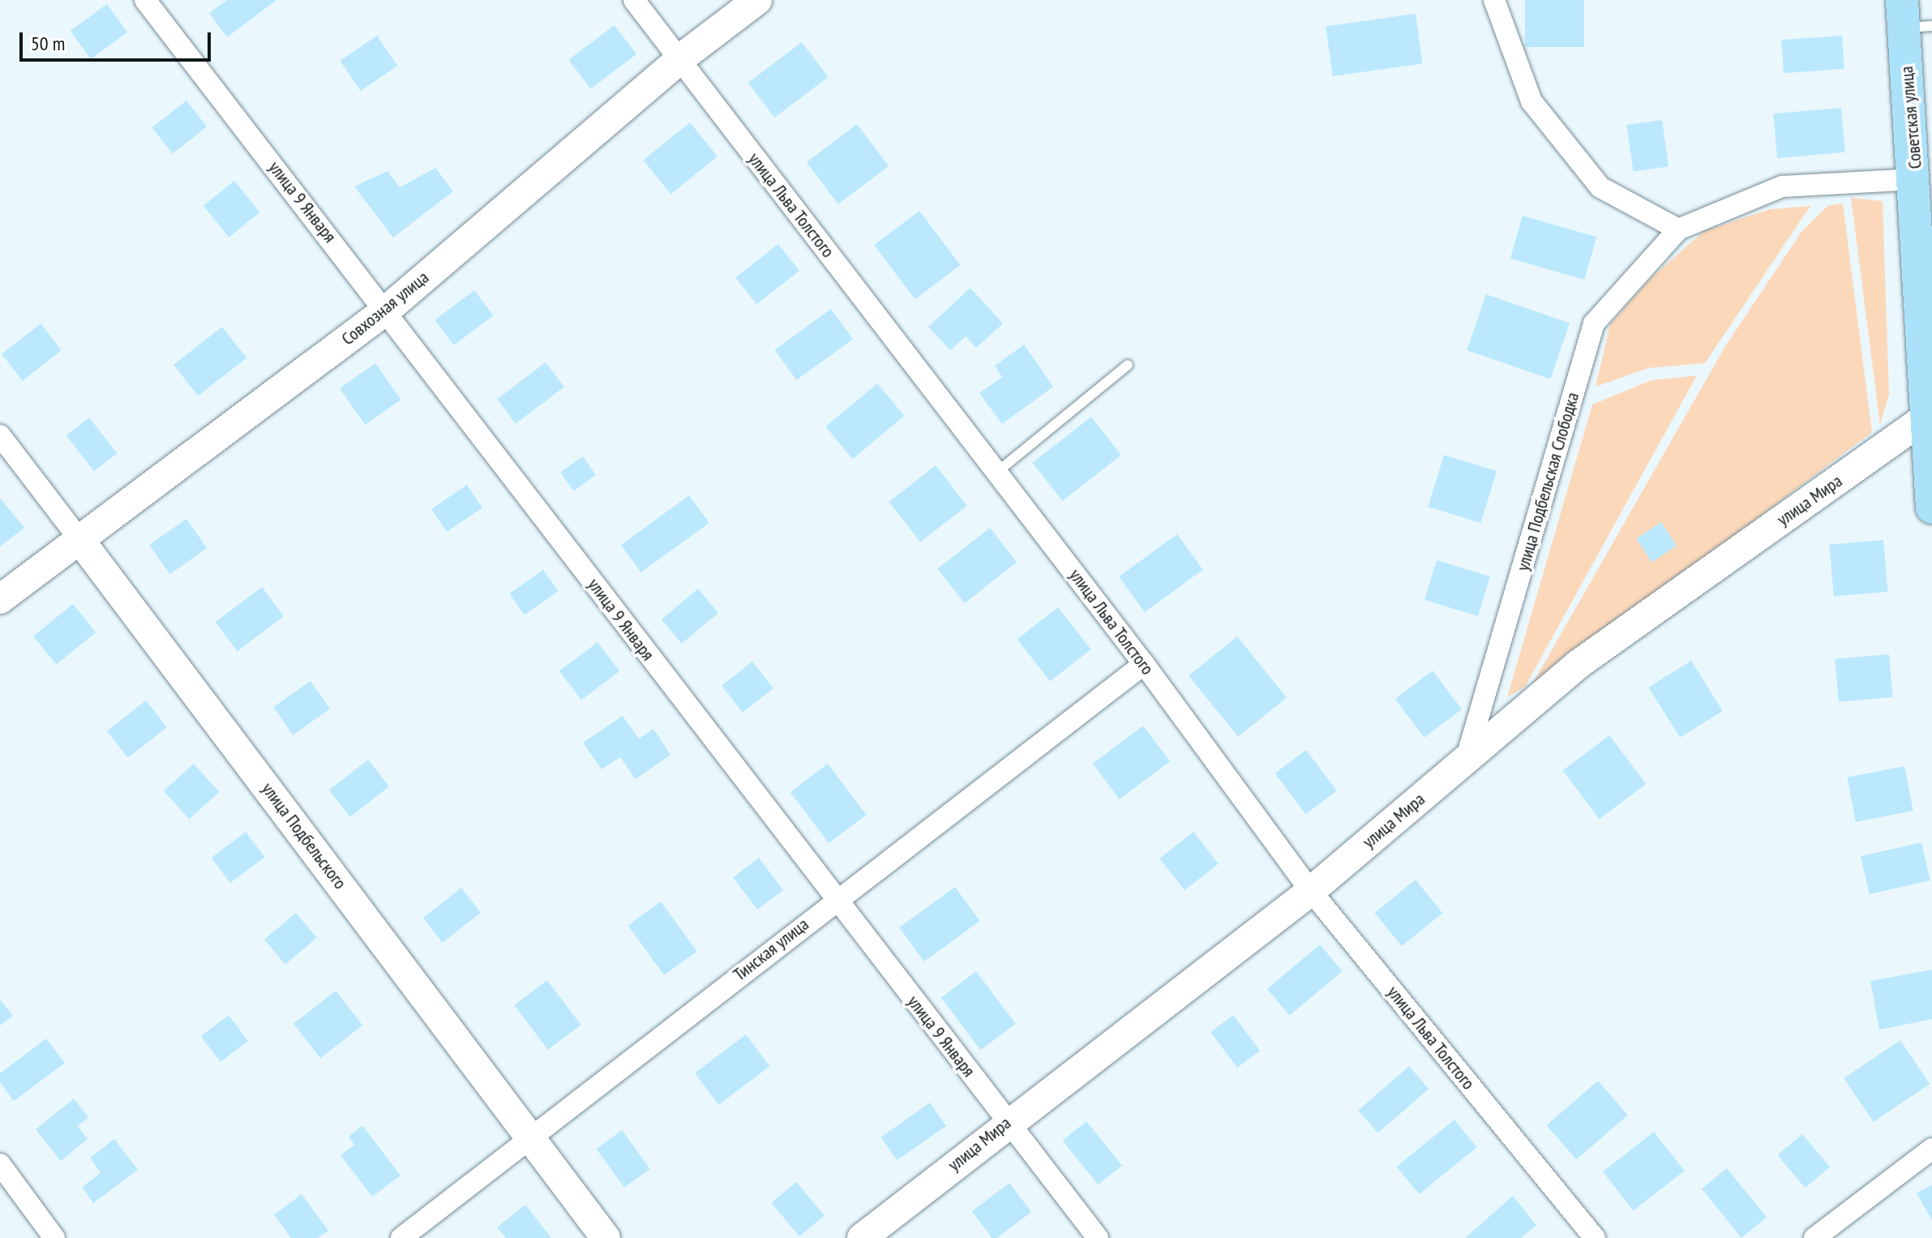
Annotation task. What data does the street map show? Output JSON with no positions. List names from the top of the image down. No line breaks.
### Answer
{"streets":{"main road":["Советская улица","Совхозная улица","улица Мира","улица Подбельского"],"street":["улица 9 Января","улица Льва Толстого","улица Подбельская Слободка","Тинская улица"]},"crossings":[["Советская улица","улица Мира"],["улица 9 Января","Совхозная улица"],["улица 9 Января","улица Мира"],["улица 9 Января","Тинская улица"],["улица Льва Толстого","Совхозная улица"],["улица Льва Толстого","улица Мира"],["улица Льва Толстого","Тинская улица"],["Совхозная улица","улица Подбельского"],["улица Подбельская Слободка","улица Мира"],["улица Подбельского","Тинская улица"]],"scale_bar":"50 m"}
